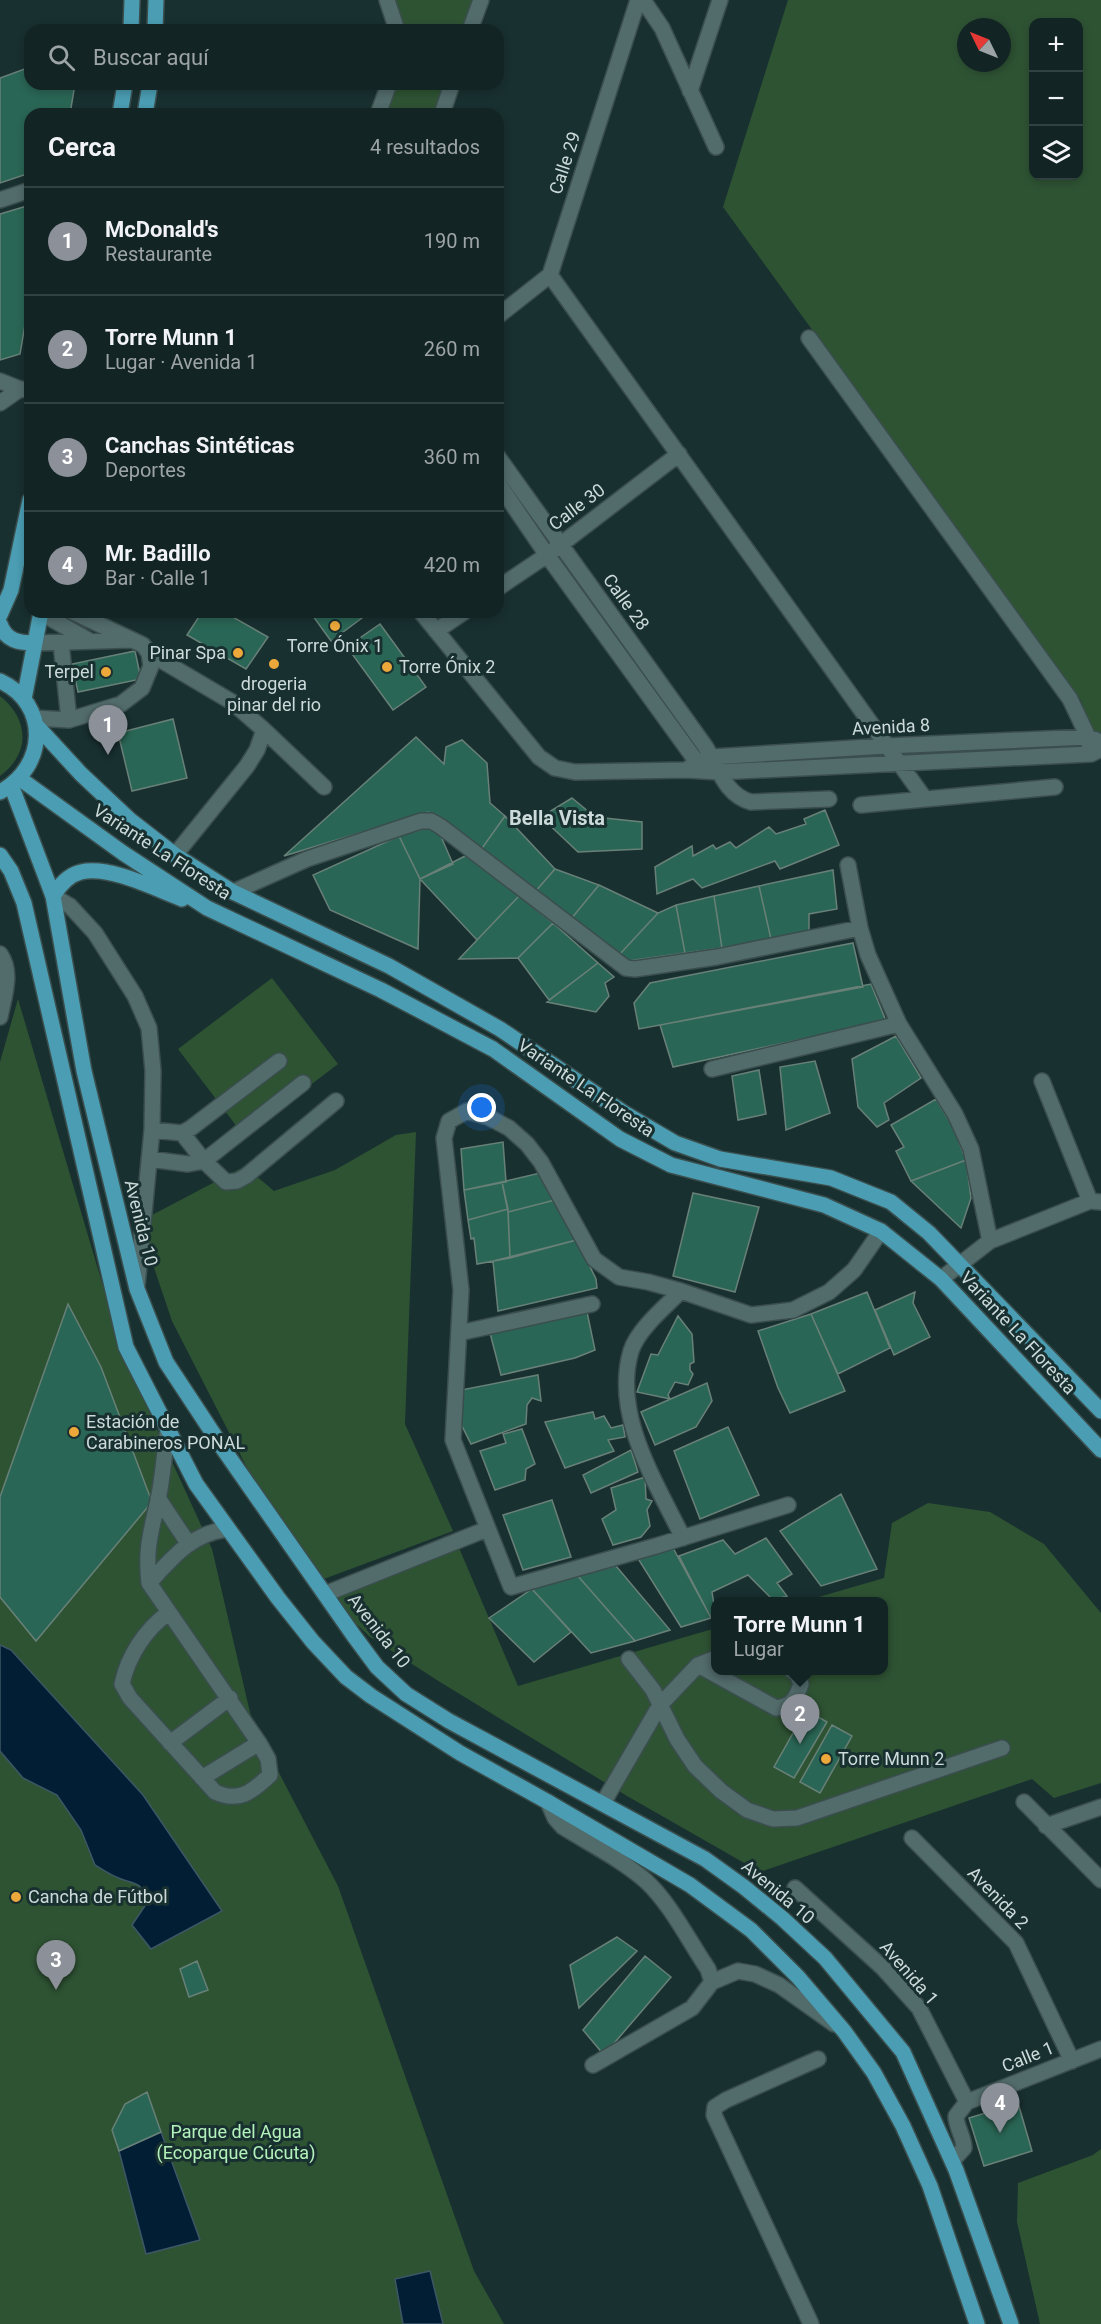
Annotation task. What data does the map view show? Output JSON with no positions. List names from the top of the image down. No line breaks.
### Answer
{"streets":{"main road":["Variante La Floresta","Avenida 10"],"street":["Calle 29","Calle 30","Calle 28","Avenida 8","Avenida 2","Avenida 1","Calle 1"]},"crossings":[["Calle 30","Calle 28"],["Calle 28","Avenida 8"],["Variante La Floresta","Avenida 10"],["Avenida 2","Calle 1"],["Avenida 1","Calle 1"]],"districts":["Bella Vista"],"parks":["Parque del Agua (Ecoparque Cúcuta)"],"places":["Torre Ónix 1","Pinar Spa","drogeria pinar del rio","Torre Ónix 2","Terpel","Estación de Carabineros PONAL","Torre Munn 2","Cancha de Fútbol"],"north":"top left","page":{"map_buttons":["+","−"],"search":"Buscar aquí","heading":["Cerca","4 resultados"],"list":[{"mark":"1","name":"McDonald's","note":"Restaurante","value":"190 m"},{"mark":"2","name":"Torre Munn 1","note":"Lugar · Avenida 1","value":"260 m"},{"mark":"3","name":"Canchas Sintéticas","note":"Deportes","value":"360 m"},{"mark":"4","name":"Mr. Badillo","note":"Bar · Calle 1","value":"420 m"}],"pins":["1","2","3","4"],"popup":["Torre Munn 1","Lugar"]}}
